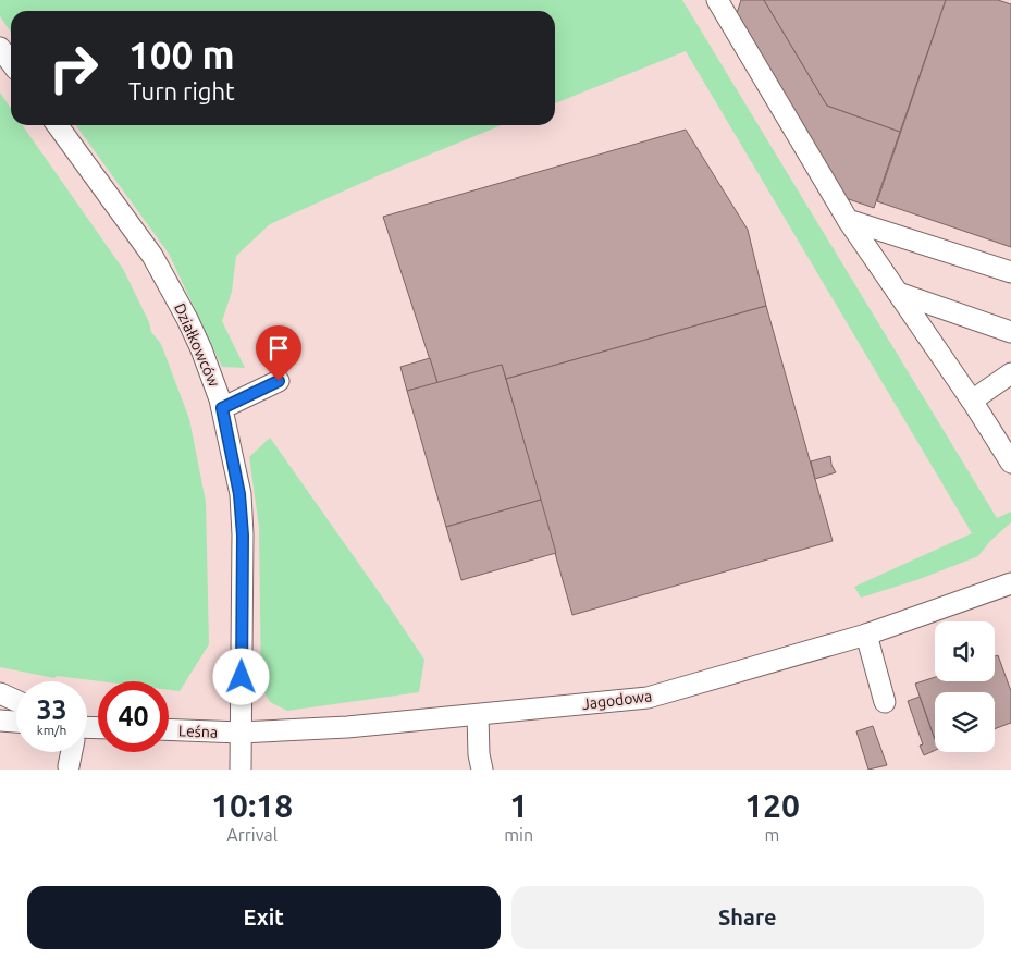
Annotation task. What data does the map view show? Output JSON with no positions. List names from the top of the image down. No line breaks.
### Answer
{"streets":{"street":["Działkowców","Jagodowa","Leśna"]},"crossings":[["Działkowców","Jagodowa"],["Działkowców","Leśna"],["Jagodowa","Leśna"]],"page":{"turn":["100 m","Turn right"],"speed":"33 km/h","limit":"40","eta":["10:18","Arrival","1","min","120","m"],"buttons":["Exit","Share"]}}
